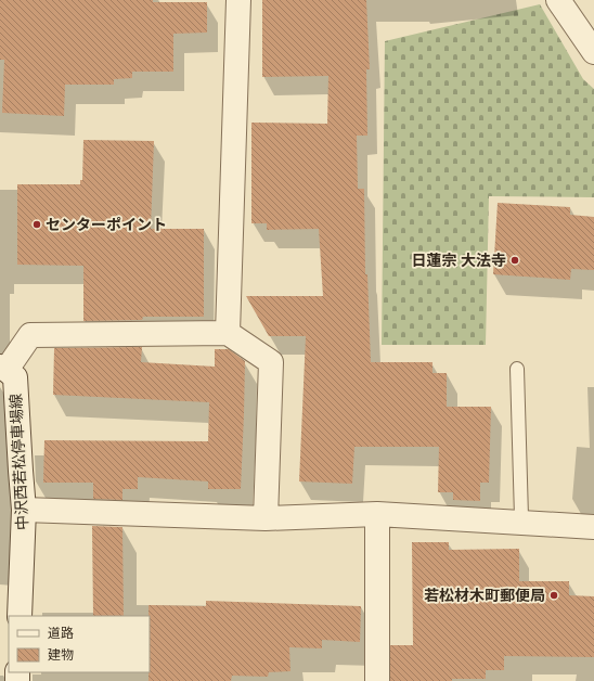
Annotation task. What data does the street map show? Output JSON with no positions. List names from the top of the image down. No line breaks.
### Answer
{"streets":{"street":["中沢西若松停車場線"]},"places":["センターポイント","日蓮宗 大法寺","若松材木町郵便局"],"legend":["道路","建物"]}
